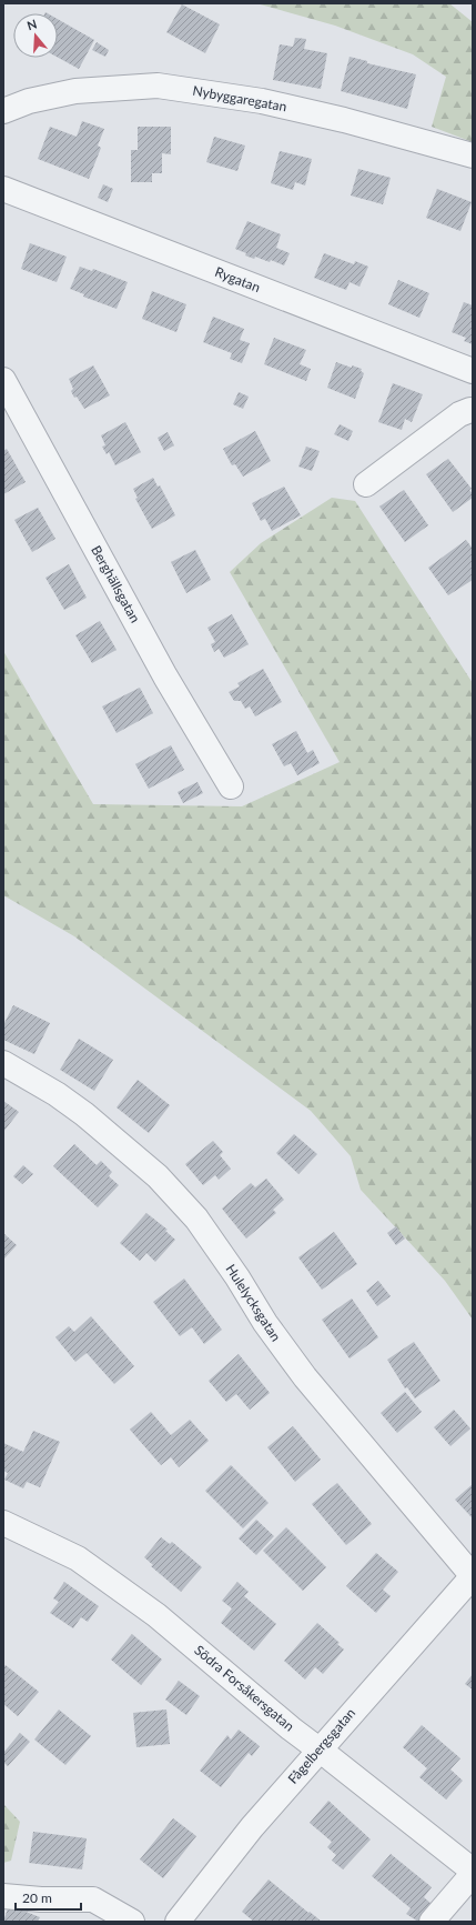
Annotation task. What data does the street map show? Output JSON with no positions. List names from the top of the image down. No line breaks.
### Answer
{"streets":{"street":["Nybyggaregatan","Rygatan","Berghällsgatan","Hulelycksgatan","Södra Forsåkersgatan","Fågelbergsgatan"]},"crossings":[["Hulelycksgatan","Fågelbergsgatan"],["Södra Forsåkersgatan","Fågelbergsgatan"]],"scale_bar":"20 m","north":"top"}
